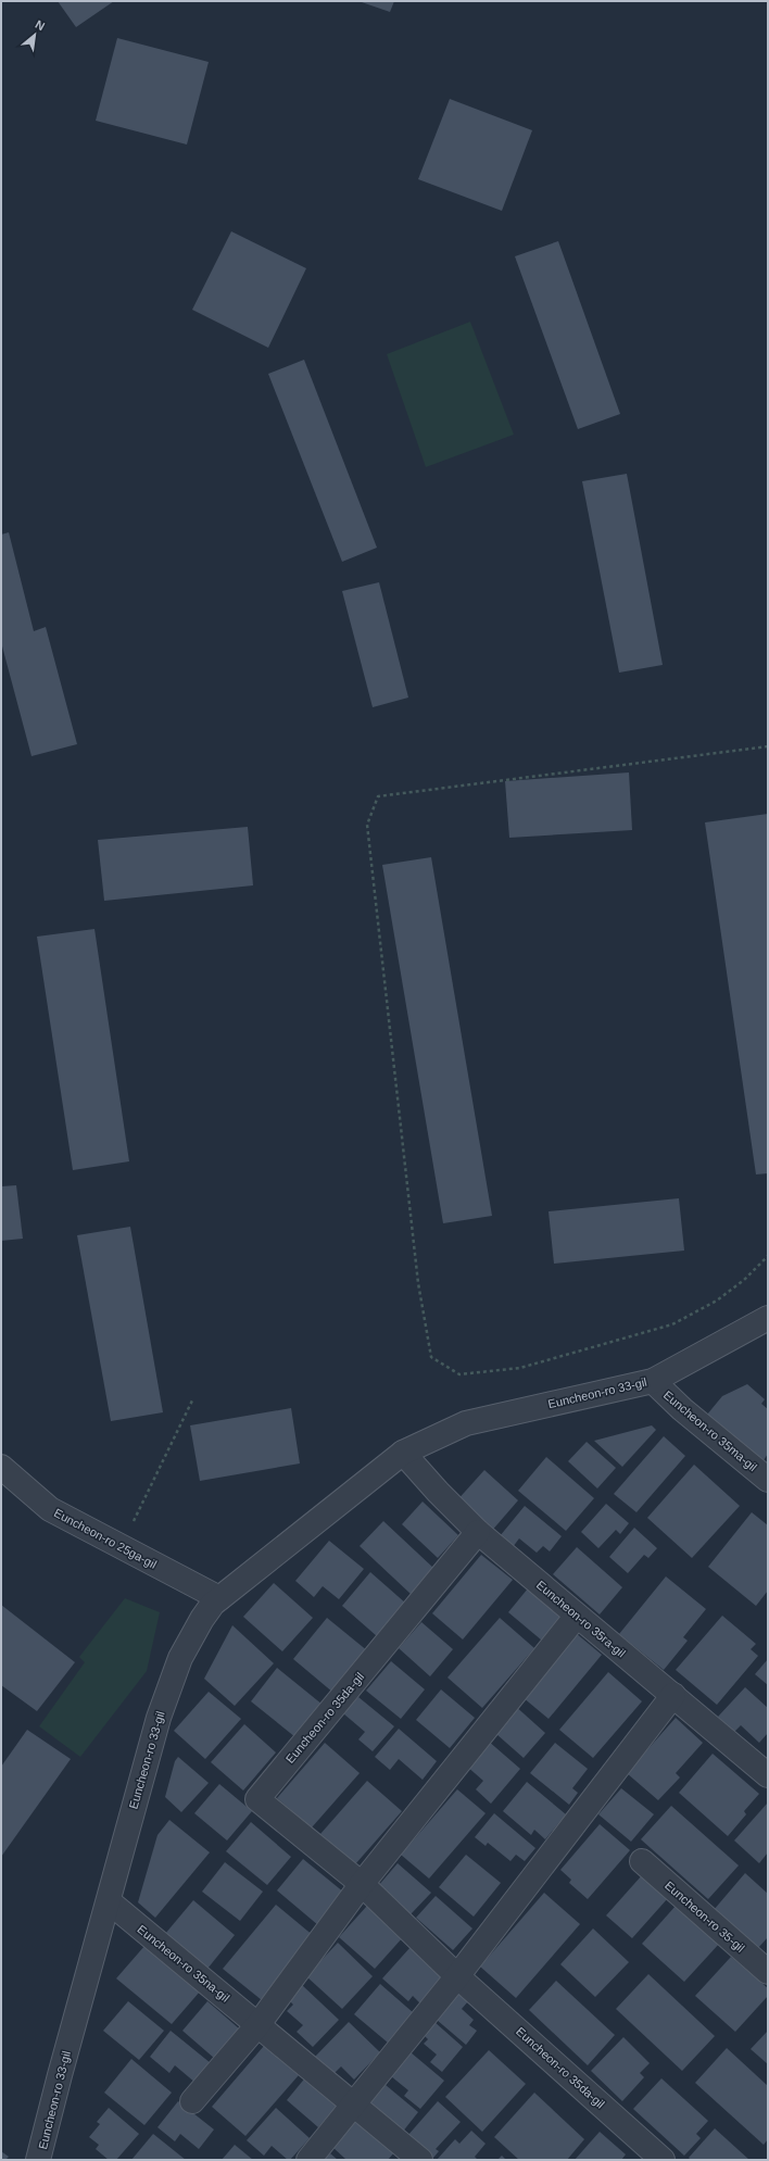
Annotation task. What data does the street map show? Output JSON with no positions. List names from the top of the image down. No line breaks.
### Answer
{"streets":{"street":["Euncheon-ro 33-gil","Euncheon-ro 35ma-gil","Euncheon-ro 25ga-gil","Euncheon-ro 35ra-gil","Euncheon-ro 35da-gil","Euncheon-ro 35-gil","Euncheon-ro 35na-gil"]},"crossings":[["Euncheon-ro 33-gil","Euncheon-ro 35ma-gil"],["Euncheon-ro 33-gil","Euncheon-ro 25ga-gil"],["Euncheon-ro 33-gil","Euncheon-ro 35ra-gil"],["Euncheon-ro 33-gil","Euncheon-ro 35na-gil"],["Euncheon-ro 35ra-gil","Euncheon-ro 35da-gil"]],"north":"top right"}
